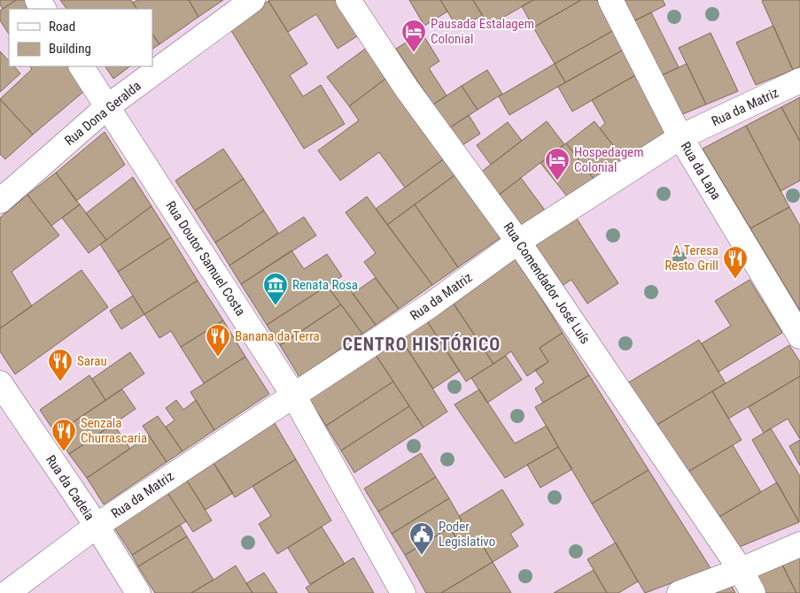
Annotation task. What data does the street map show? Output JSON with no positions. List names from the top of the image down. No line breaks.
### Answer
{"streets":{"street":["Rua da Matriz","Rua Dona Geralda","Rua da Lapa","Rua Doutor Samuel Costa","Rua Comendador José Luís","Rua da Cadeia"]},"crossings":[["Rua da Matriz","Rua da Lapa"],["Rua da Matriz","Rua Doutor Samuel Costa"],["Rua da Matriz","Rua Comendador José Luís"],["Rua da Matriz","Rua da Cadeia"],["Rua Dona Geralda","Rua Doutor Samuel Costa"]],"districts":["CENTRO HISTÓRICO"],"places":{"hotel":["Pausada Estalagem Colonial","Hospedagem Colonial"],"restaurant":["A Teresa Resto Grill","Banana da Terra","Sarau","Senzala Churrascaria"],"museum":["Renata Rosa"],"public building":["Poder Legislativo"]},"legend":["Road","Building"]}
